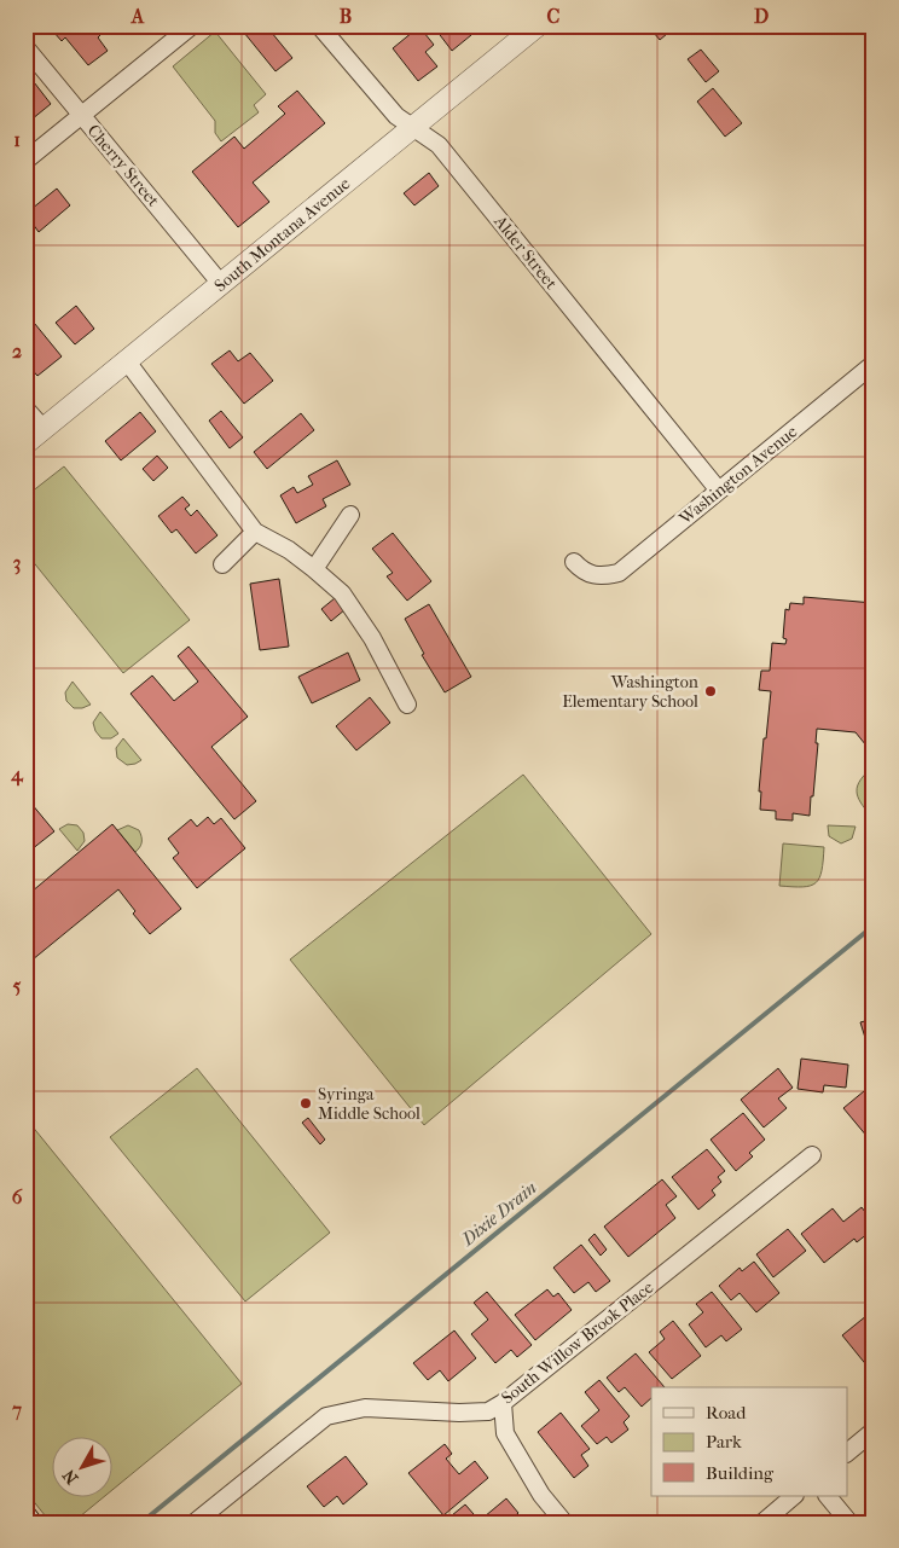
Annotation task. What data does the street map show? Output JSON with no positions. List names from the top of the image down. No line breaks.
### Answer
{"streets":{"street":["Cherry Street","South Montana Avenue","Alder Street","Washington Avenue","South Willow Brook Place"]},"crossings":[["Cherry Street","South Montana Avenue"],["South Montana Avenue","Alder Street"],["Alder Street","Washington Avenue"]],"water":["Dixie Drain"],"places":["Washington Elementary School","Syringa Middle School"],"legend":["Road","Park","Building"],"north":"bottom left","grid":{"columns":["A","B","C","D"],"rows":["1","2","3","4","5","6","7"]}}
